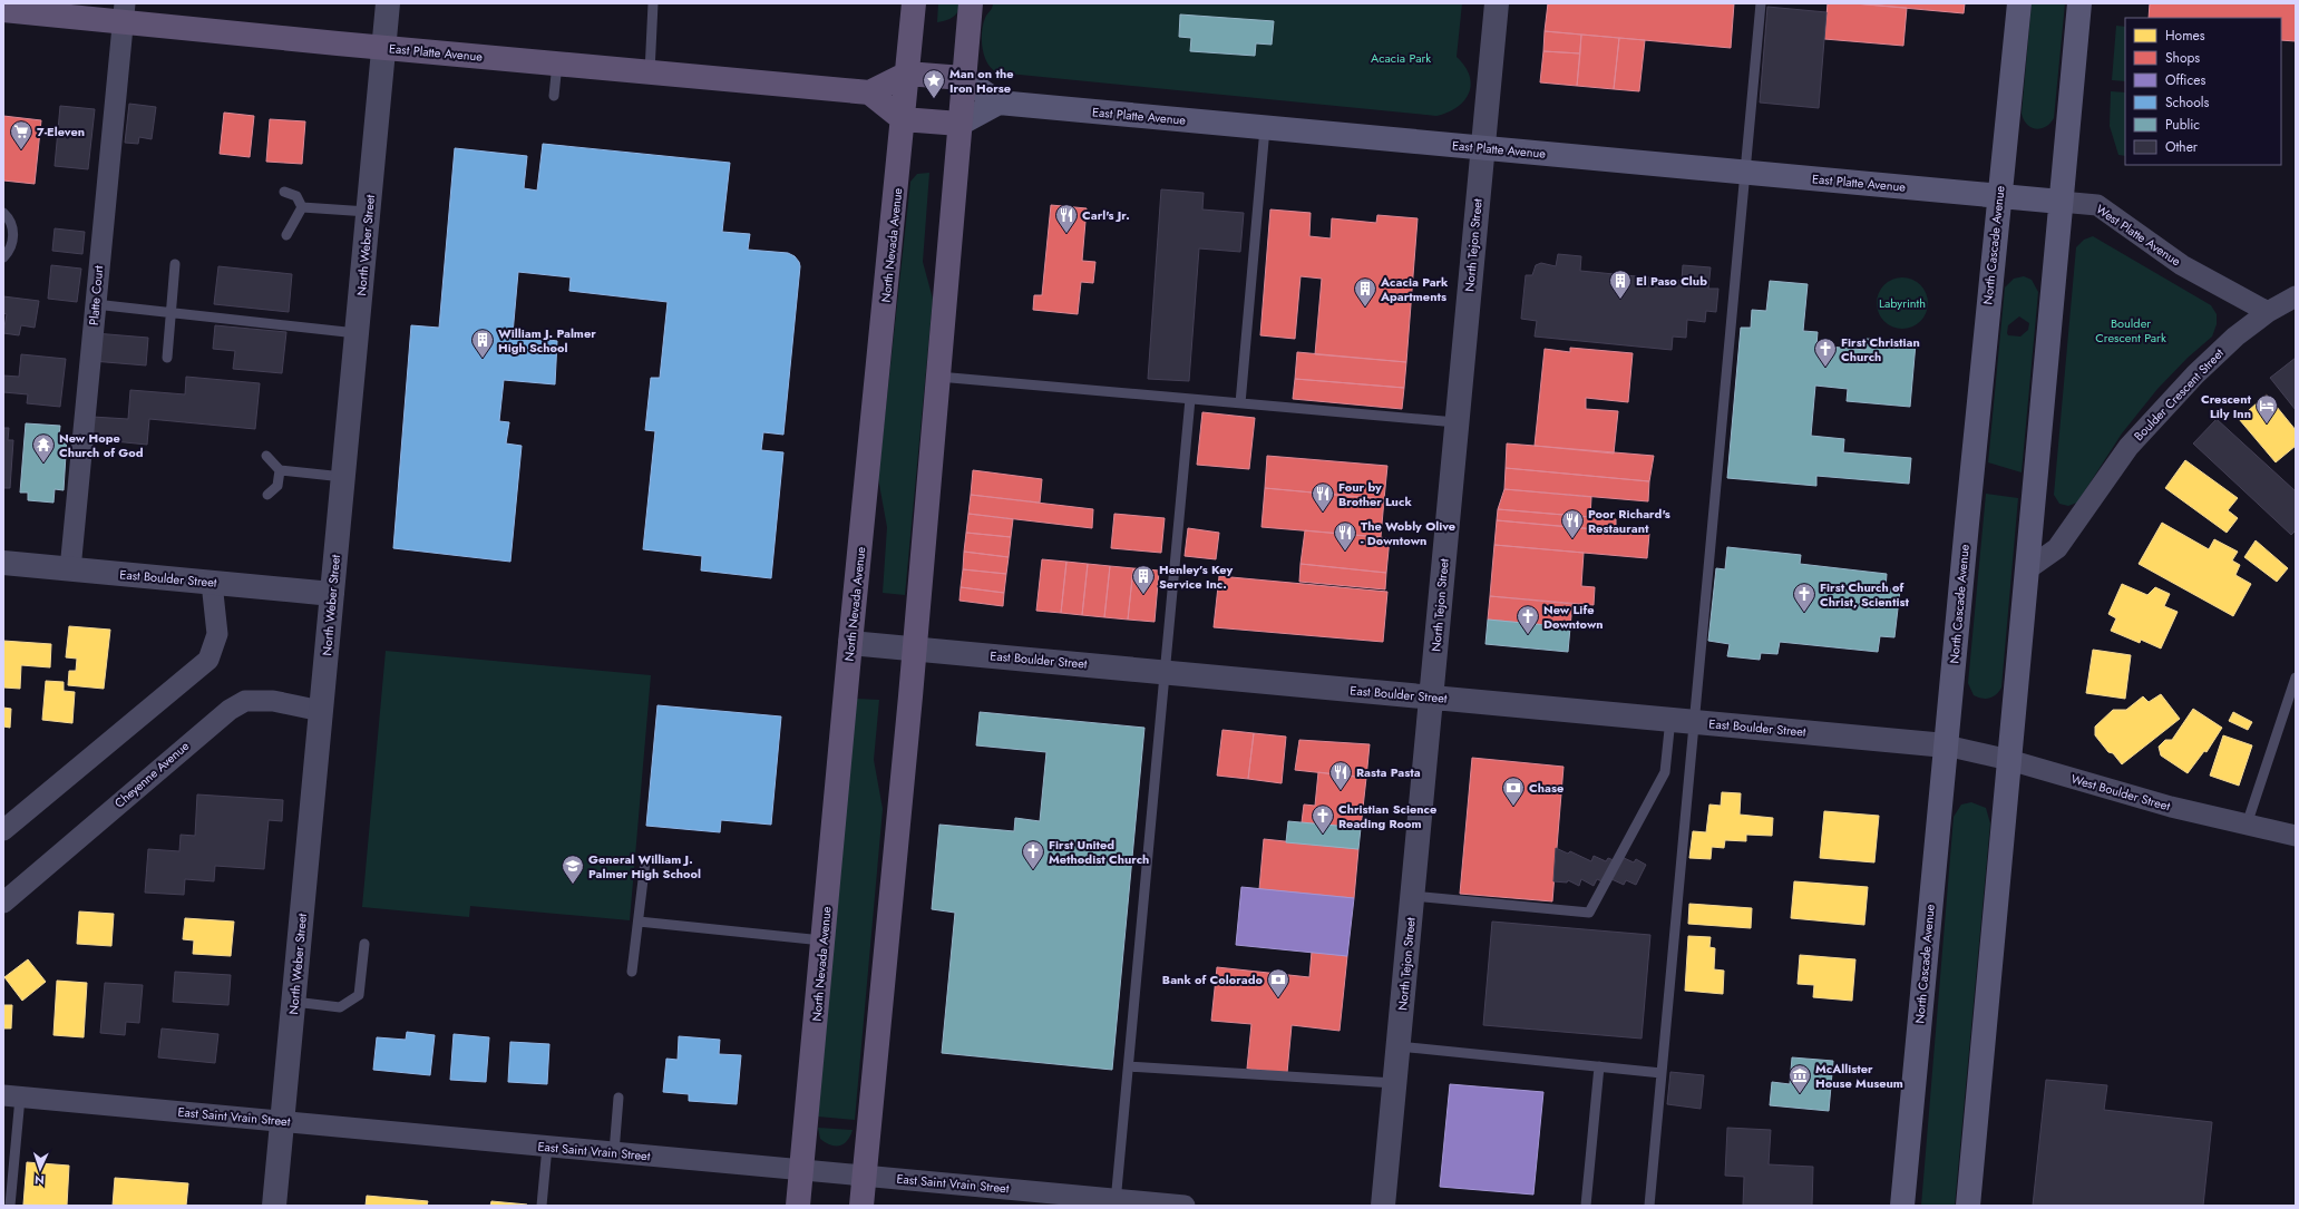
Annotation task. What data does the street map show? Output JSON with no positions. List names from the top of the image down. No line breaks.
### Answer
{"streets":{"main road":["East Platte Avenue","West Platte Avenue","North Nevada Avenue","North Cascade Avenue"],"street":["North Weber Street","North Tejon Street","Platte Court","Boulder Crescent Street","East Boulder Street","Cheyenne Avenue","West Boulder Street","East Saint Vrain Street"]},"crossings":[["East Platte Avenue","West Platte Avenue"],["East Platte Avenue","North Weber Street"],["East Platte Avenue","North Nevada Avenue"],["East Platte Avenue","North Tejon Street"],["East Platte Avenue","North Cascade Avenue"],["East Platte Avenue","Platte Court"],["West Platte Avenue","North Cascade Avenue"],["West Platte Avenue","Boulder Crescent Street"],["North Weber Street","East Boulder Street"],["North Weber Street","Cheyenne Avenue"],["North Weber Street","East Saint Vrain Street"],["North Nevada Avenue","East Boulder Street"],["North Nevada Avenue","East Saint Vrain Street"],["North Tejon Street","East Boulder Street"],["North Cascade Avenue","East Boulder Street"],["North Cascade Avenue","West Boulder Street"],["Platte Court","East Boulder Street"],["East Boulder Street","West Boulder Street"]],"parks":["Acacia Park","Labyrinth","Boulder Crescent Park"],"places":{"place":["Man on the Iron Horse"],"supermarket":["7-Eleven"],"restaurant":["Carl's Jr.","Four by Brother Luck","Poor Richard's Restaurant","The Wobly Olive - Downtown","Rasta Pasta"],"building":["El Paso Club","Acacia Park Apartments","William J. Palmer High School","Henley’s Key Service Inc."],"church":["First Christian Church","First Church of Christ, Scientist","New Life Downtown","Christian Science Reading Room","First United Methodist Church"],"hotel":["Crescent Lily Inn"],"temple":["New Hope Church of God"],"bank":["Chase","Bank of Colorado"],"school or university":["General William J. Palmer High School"],"museum":["McAllister House Museum"]},"legend":["Homes","Shops","Offices","Schools","Public","Other"],"north":"bottom"}
